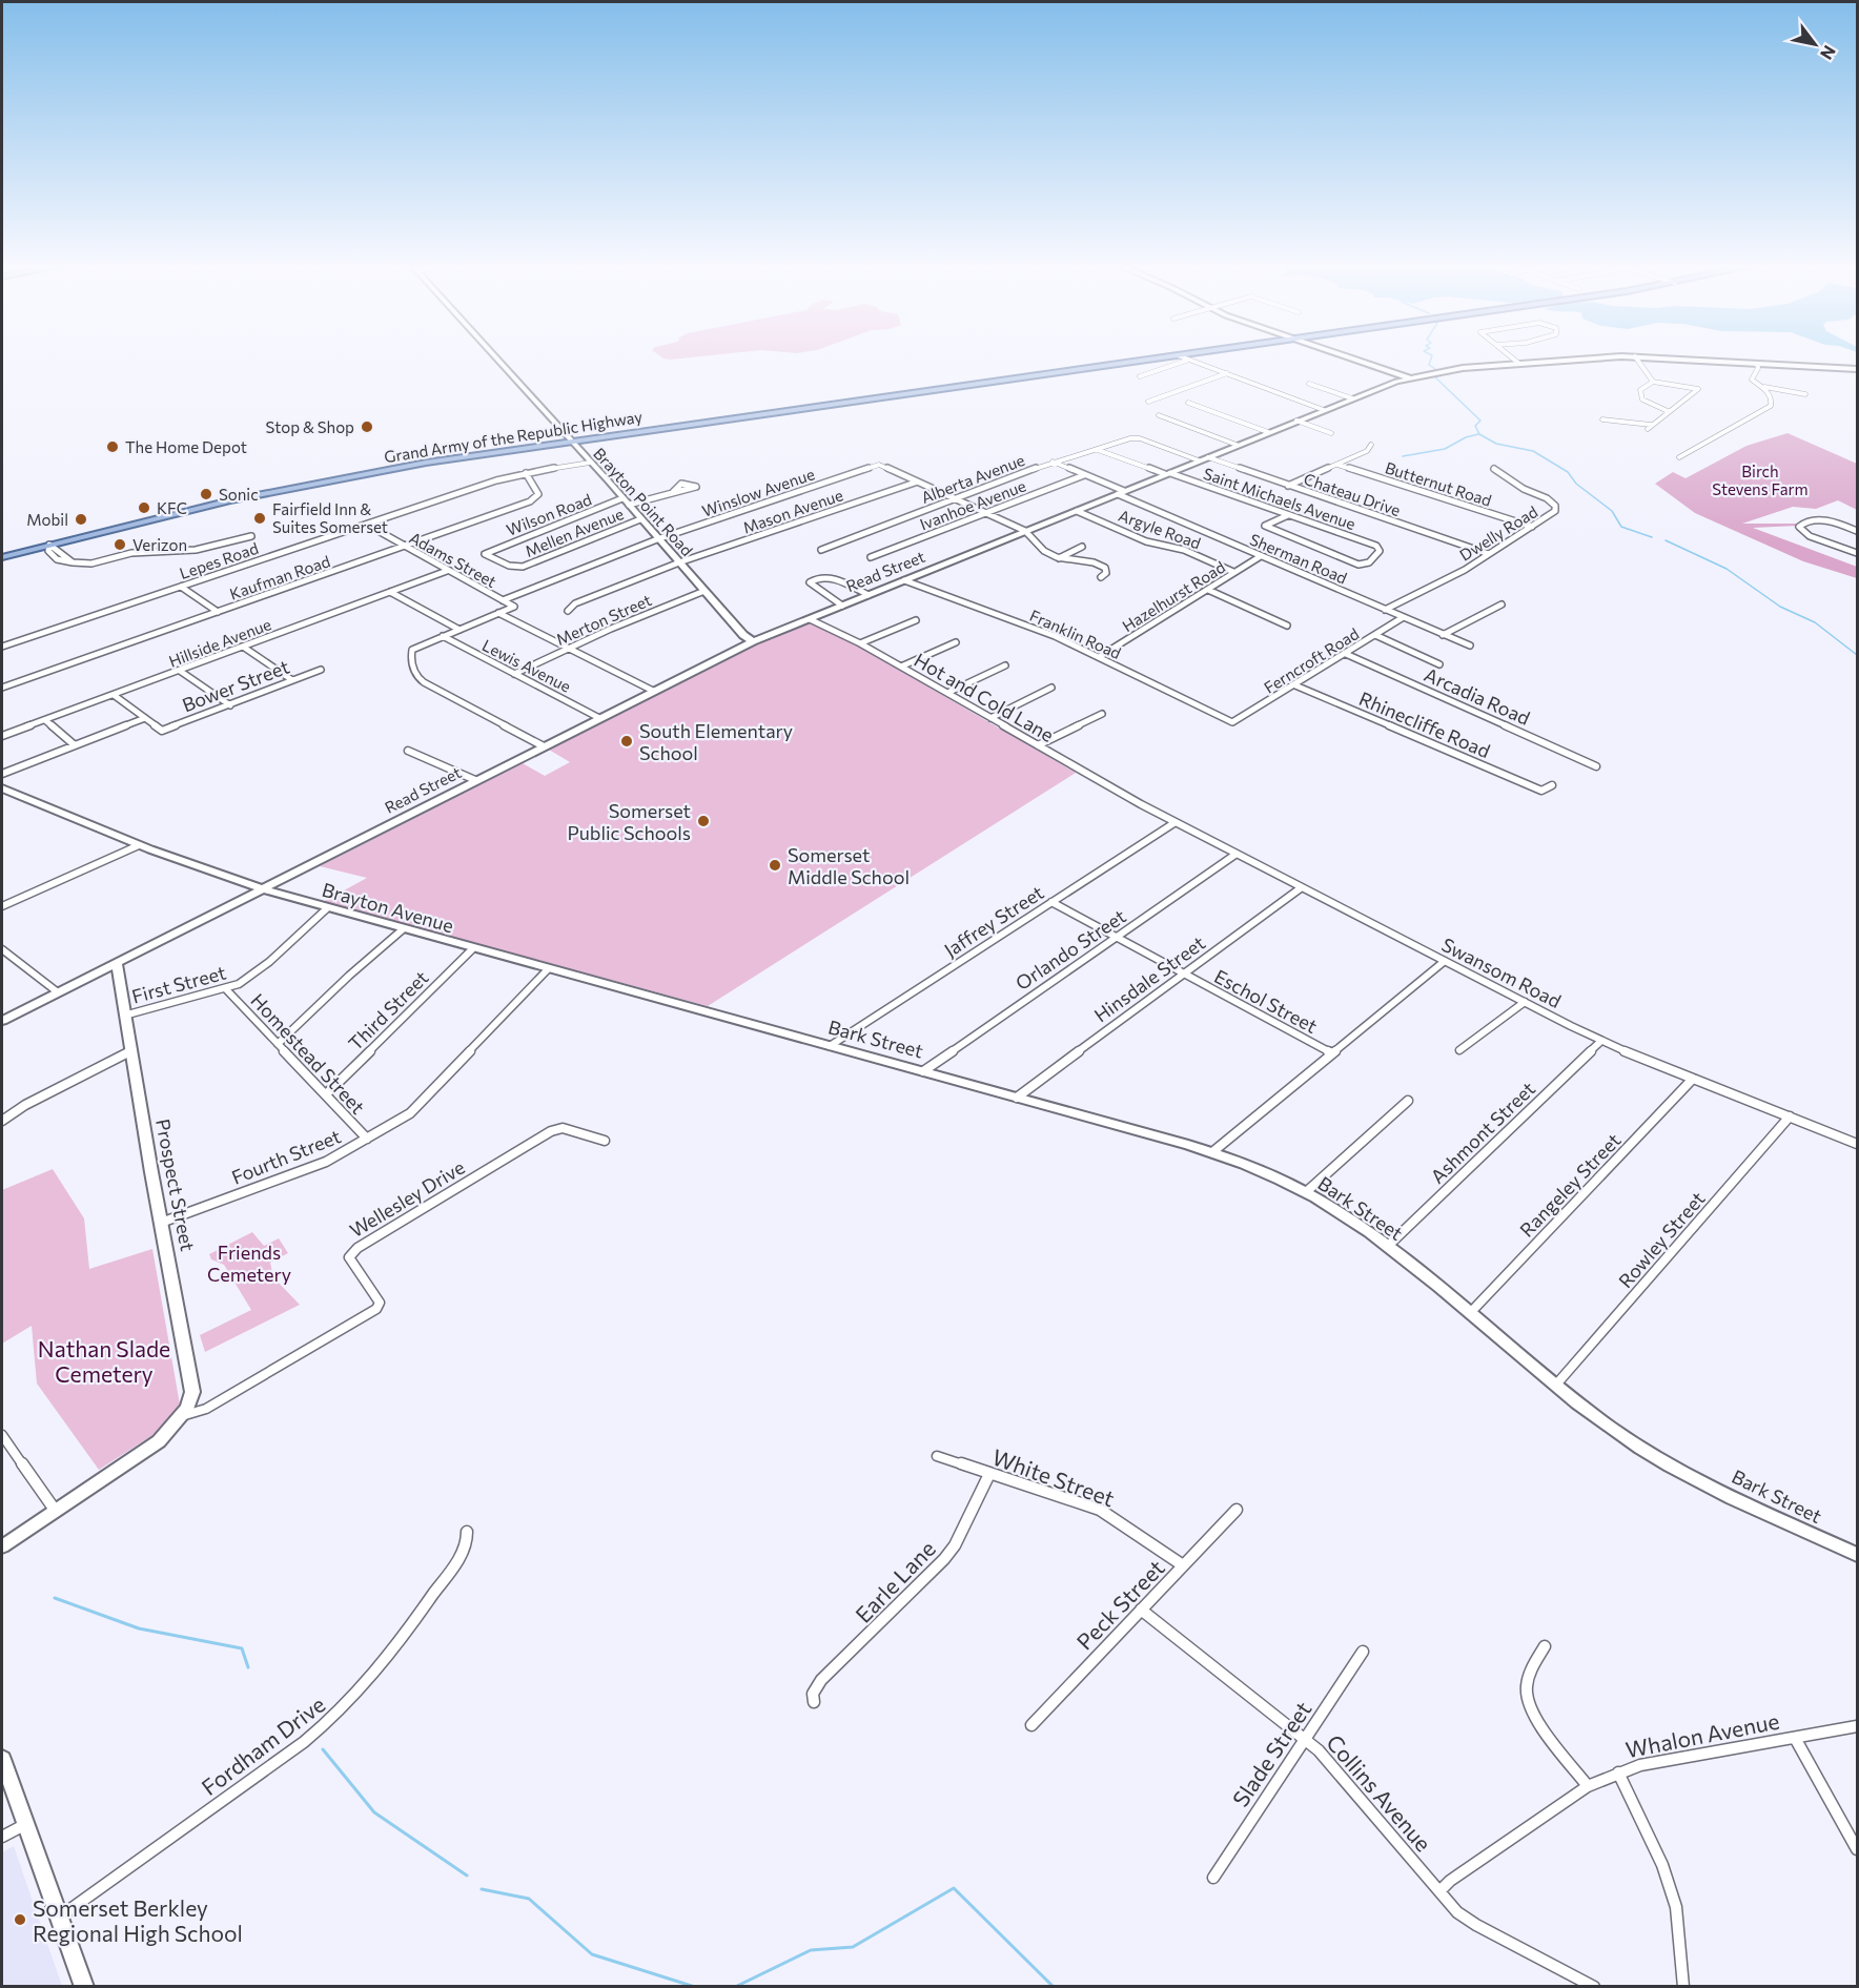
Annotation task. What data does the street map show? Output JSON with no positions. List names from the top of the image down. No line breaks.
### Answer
{"streets":{"main road":["Grand Army of the Republic Highway","Brayton Point Road","Read Street","Brayton Avenue","Bark Street","Prospect Street"],"street":["Alberta Avenue","Butternut Road","Winslow Avenue","Chateau Drive","Saint Michaels Avenue","Ivanhoe Avenue","Mason Avenue","Wilson Road","Argyle Road","Mellen Avenue","Dwelly Road","Sherman Road","Adams Street","Lepes Road","Kaufman Road","Hazelhurst Road","Merton Street","Franklin Road","Hillside Avenue","Ferncroft Road","Lewis Avenue","Bower Street","Arcadia Road","Hot and Cold Lane","Rhinecliffe Road","Jaffrey Street","Orlando Street","Swansom Road","Hinsdale Street","First Street","Eschol Street","Third Street","Homestead Street","Ashmont Street","Fourth Street","Rangeley Street","Wellesley Drive","Rowley Street","White Street","Earle Lane","Peck Street","Whalon Avenue","Fordham Drive","Slade Street","Collins Avenue"]},"crossings":[["Grand Army of the Republic Highway","Brayton Point Road"],["Alberta Avenue","Saint Michaels Avenue"],["Alberta Avenue","Sherman Road"],["Alberta Avenue","Read Street"],["Butternut Road","Dwelly Road"],["Winslow Avenue","Brayton Point Road"],["Winslow Avenue","Mason Avenue"],["Winslow Avenue","Adams Street"],["Chateau Drive","Dwelly Road"],["Chateau Drive","Read Street"],["Saint Michaels Avenue","Read Street"],["Brayton Point Road","Mason Avenue"],["Brayton Point Road","Wilson Road"],["Brayton Point Road","Mellen Avenue"],["Brayton Point Road","Lepes Road"],["Brayton Point Road","Read Street"],["Brayton Point Road","Merton Street"],["Ivanhoe Avenue","Sherman Road"],["Wilson Road","Mellen Avenue"],["Argyle Road","Read Street"],["Argyle Road","Hazelhurst Road"],["Dwelly Road","Sherman Road"],["Sherman Road","Read Street"],["Sherman Road","Hazelhurst Road"],["Sherman Road","Ferncroft Road"],["Adams Street","Lepes Road"],["Adams Street","Kaufman Road"],["Adams Street","Hillside Avenue"],["Lepes Road","Kaufman Road"],["Read Street","Franklin Road"],["Read Street","Lewis Avenue"],["Read Street","Hot and Cold Lane"],["Read Street","Brayton Avenue"],["Read Street","Prospect Street"],["Hazelhurst Road","Franklin Road"],["Merton Street","Lewis Avenue"],["Franklin Road","Ferncroft Road"],["Ferncroft Road","Arcadia Road"],["Ferncroft Road","Rhinecliffe Road"],["Hot and Cold Lane","Swansom Road"],["Brayton Avenue","First Street"],["Brayton Avenue","Third Street"],["Brayton Avenue","Bark Street"],["Brayton Avenue","Fourth Street"],["Jaffrey Street","Swansom Road"],["Jaffrey Street","Eschol Street"],["Jaffrey Street","Bark Street"],["Orlando Street","Swansom Road"],["Orlando Street","Eschol Street"],["Orlando Street","Bark Street"],["Swansom Road","Hinsdale Street"],["Swansom Road","Ashmont Street"],["Swansom Road","Rangeley Street"],["Swansom Road","Rowley Street"],["Hinsdale Street","Eschol Street"],["Hinsdale Street","Bark Street"],["First Street","Homestead Street"],["First Street","Prospect Street"],["Third Street","Homestead Street"],["Bark Street","Ashmont Street"],["Bark Street","Rangeley Street"],["Bark Street","Rowley Street"],["Homestead Street","Fourth Street"],["Fourth Street","Prospect Street"],["Prospect Street","Wellesley Drive"],["White Street","Earle Lane"],["White Street","Peck Street"],["Peck Street","Collins Avenue"],["Whalon Avenue","Collins Avenue"],["Slade Street","Collins Avenue"]],"parks":["Birch Stevens Farm","Friends Cemetery","Nathan Slade Cemetery"],"places":["Stop & Shop","The Home Depot","Sonic","KFC","Fairfield Inn & Suites Somerset","Mobil","Verizon","South Elementary School","Somerset Public Schools","Somerset Middle School","Somerset Berkley Regional High School"],"north":"bottom right"}
